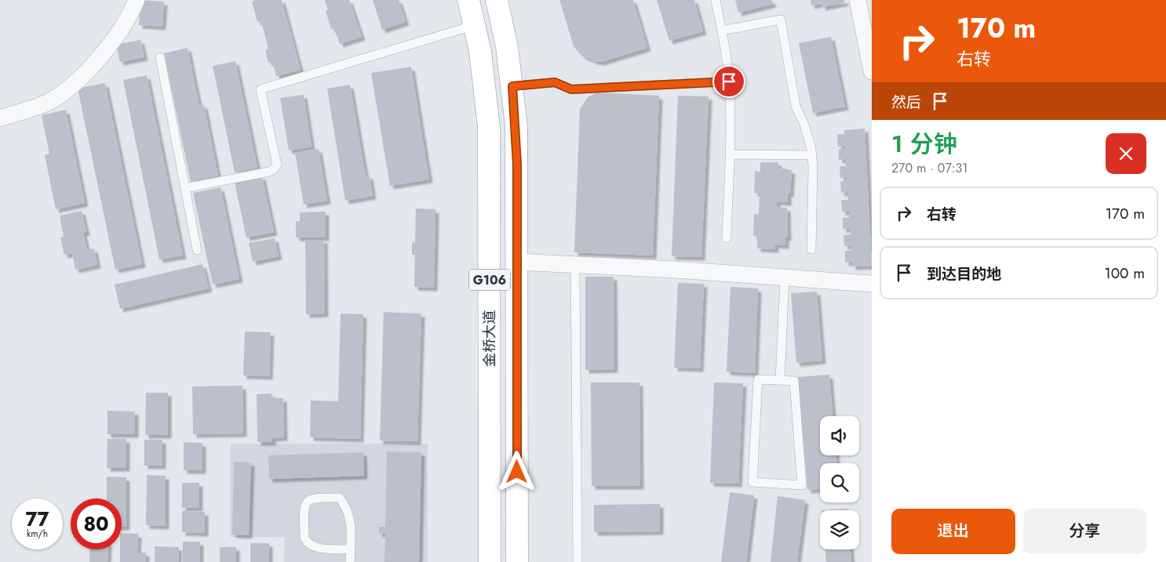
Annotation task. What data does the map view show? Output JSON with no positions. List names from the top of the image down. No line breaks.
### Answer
{"streets":{"highway":["G106","金桥大道"]},"page":{"turn":["170 m","右转"],"then":"然后","heading":["1 分钟","270 m · 07:31"],"list":[{"name":"右转","value":"170 m"},{"name":"到达目的地","value":"100 m"}],"speed":"77 km/h","limit":"80","buttons":["退出","分享"]}}
